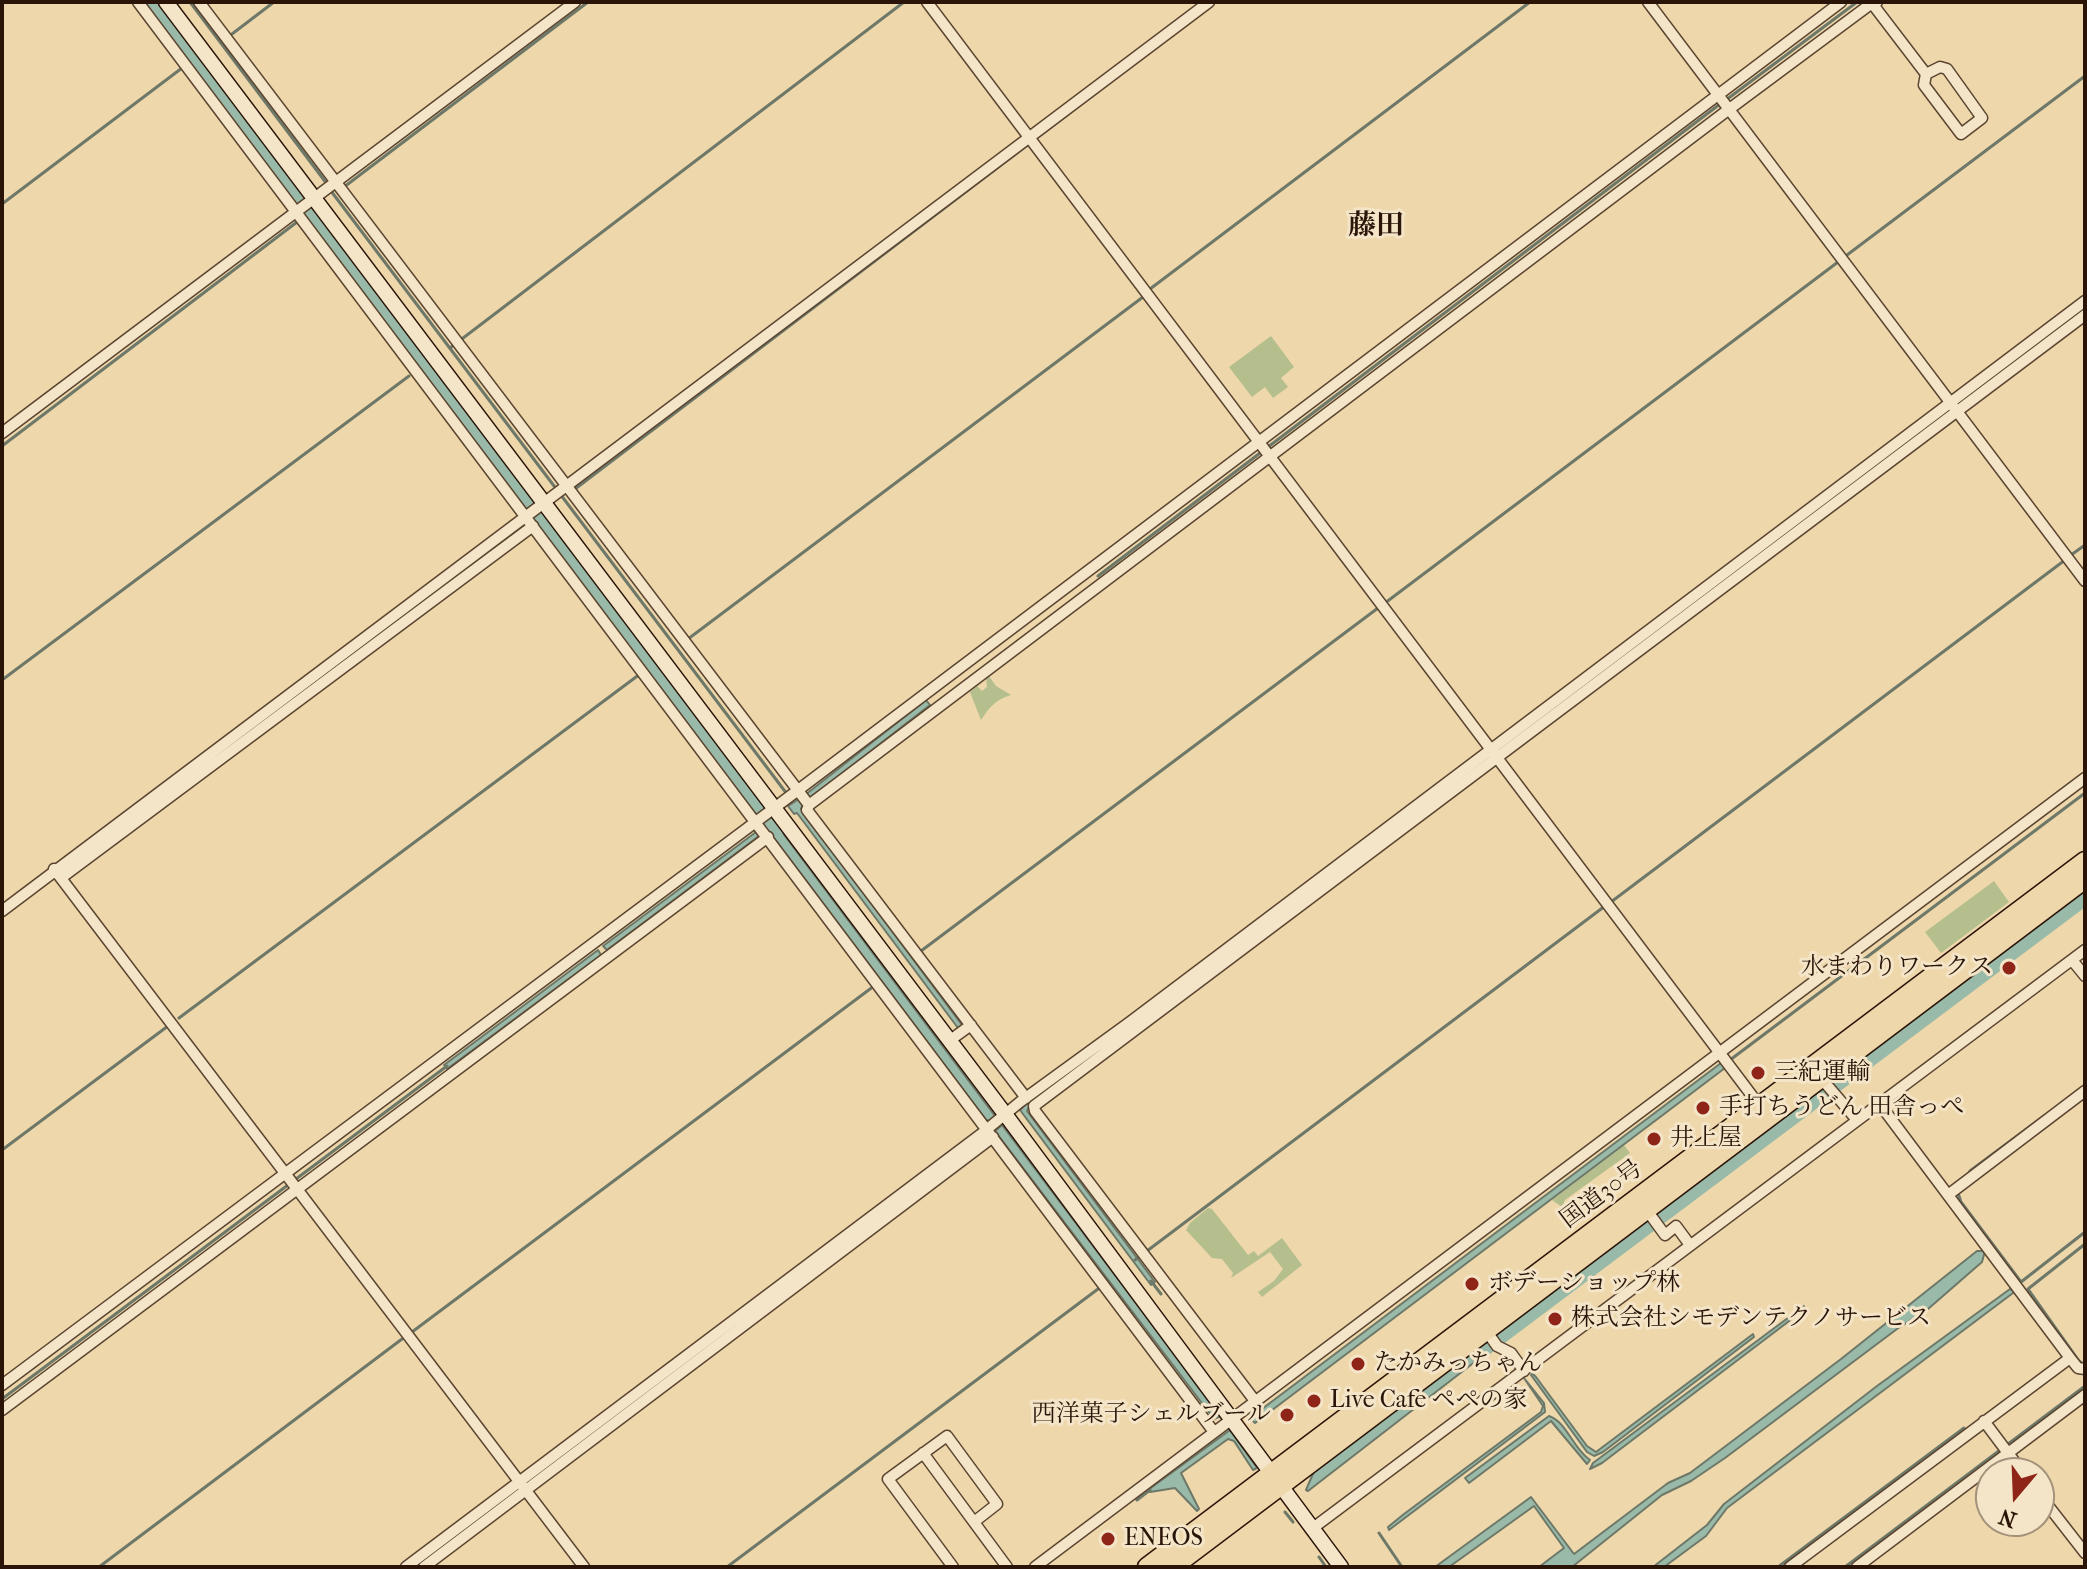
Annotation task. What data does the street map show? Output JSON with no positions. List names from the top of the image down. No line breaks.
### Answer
{"streets":{"highway":["国道30号"]},"districts":["藤田"],"places":["水まわりワークス","三紀運輸","手打ちうどん 田舎っぺ","井上屋","ボデーショップ林","株式会社シモデンテクノサービス","たかみっちゃん","Live Cafe ペペの家","西洋菓子シェルブール","ENEOS"],"north":"bottom"}
